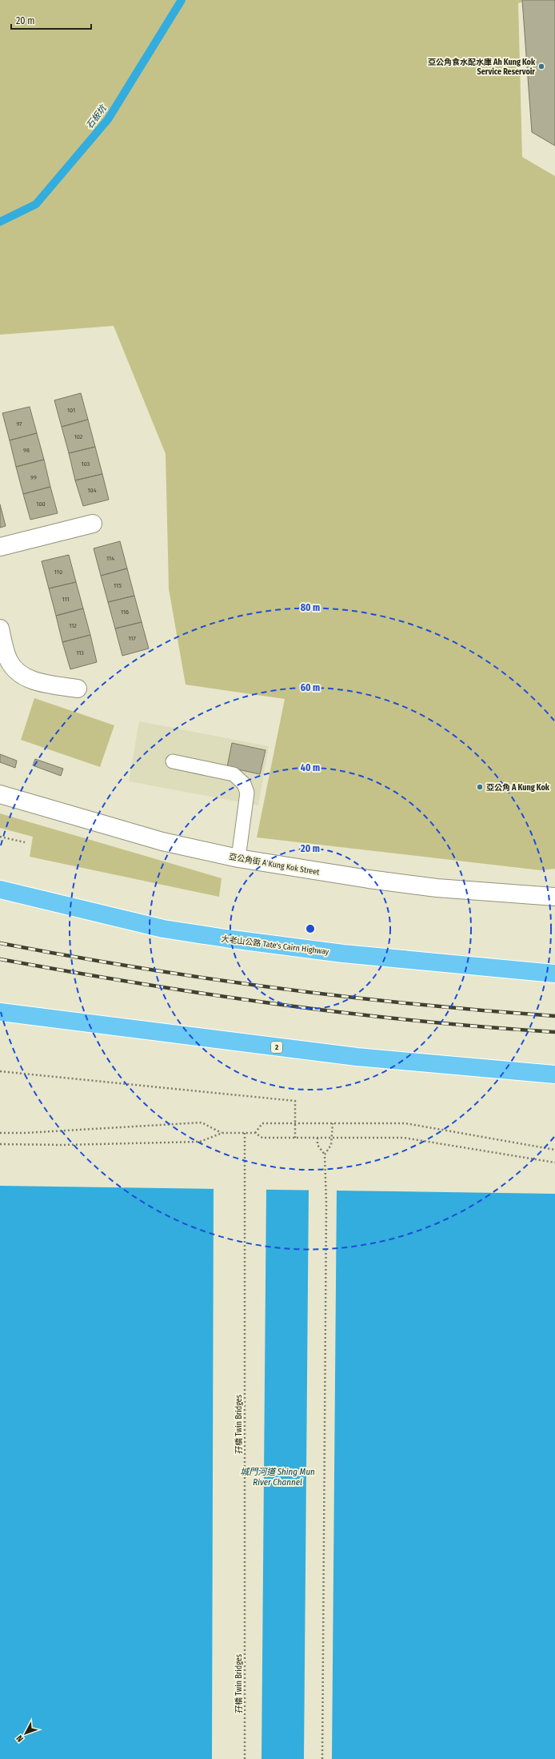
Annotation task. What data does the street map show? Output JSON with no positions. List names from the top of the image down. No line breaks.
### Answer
{"streets":{"highway":["大老山公路 Tate's Cairn Highway","2"],"main road":["亞公角街 A Kung Kok Street"],"path":["孖橋 Twin Bridges"]},"water":["石板坑","城門河道 Shing Mun River Channel"],"places":["亞公角食水配水庫 Ah Kung Kok Service Reservoir","亞公角 A Kung Kok"],"house_numbers":["101","97","102","98","103","99","104","100","114","110","115","111","116","112","117","113"],"scale_bar":"20 m","north":"bottom left","rings":["80 m","60 m","40 m","20 m"]}
